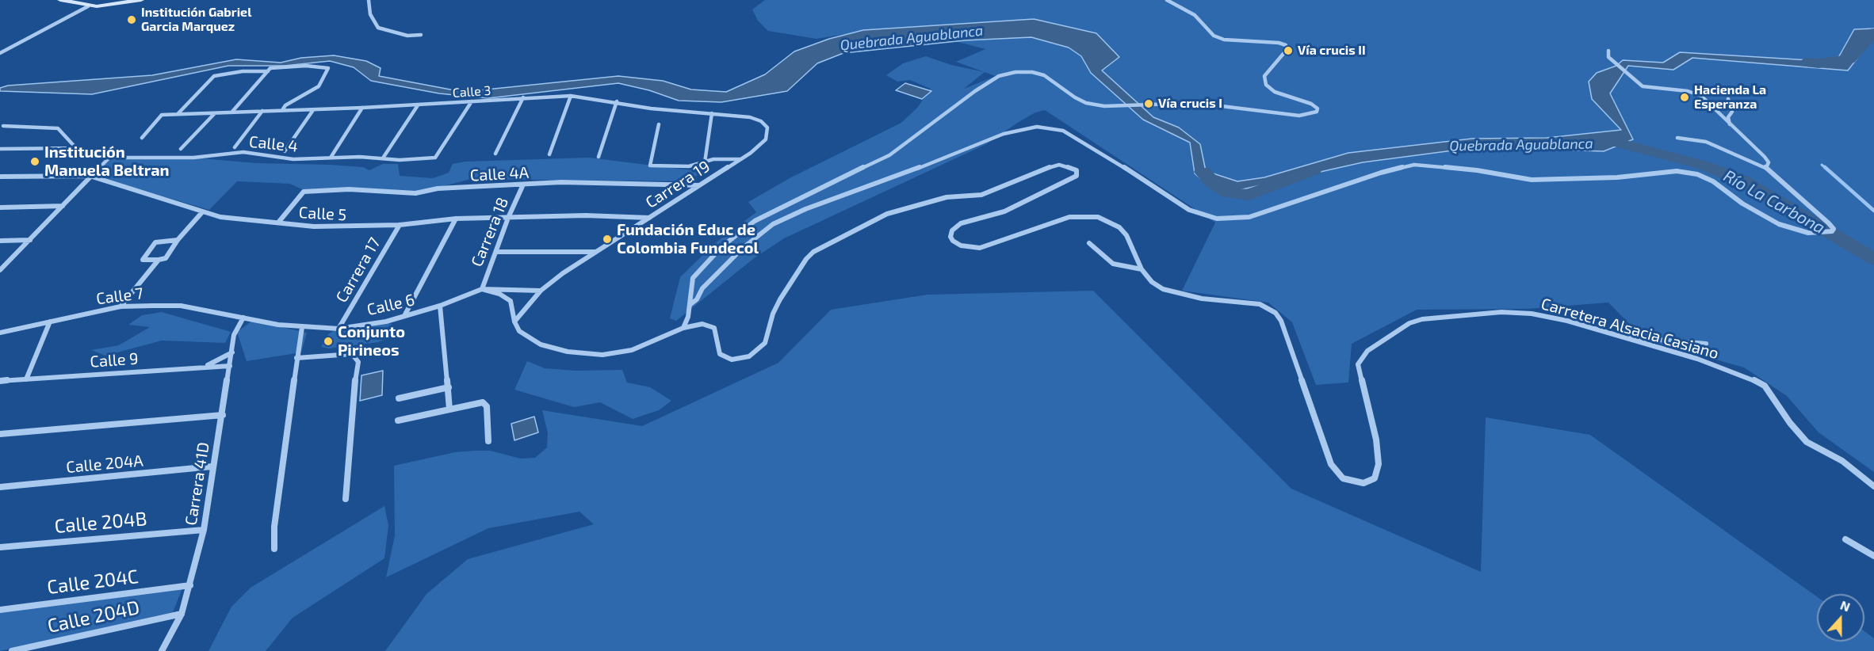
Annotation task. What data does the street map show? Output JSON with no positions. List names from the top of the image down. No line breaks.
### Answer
{"streets":{"street":["Calle 3","Calle 4","Calle 4A","Carrera 19","Calle 5","Carrera 18","Carrera 17","Calle 7","Calle 6","Carretera Alsacia Casiano","Calle 9","Calle 204A","Carrera 41D","Calle 204B","Calle 204C","Calle 204D"]},"crossings":[["Calle 3","Calle 4"],["Calle 3","Carrera 19"],["Calle 4A","Carrera 19"],["Calle 4A","Calle 5"],["Calle 4A","Carrera 18"],["Carrera 19","Calle 5"],["Carrera 19","Calle 6"],["Calle 5","Carrera 18"],["Calle 5","Carrera 17"],["Carrera 18","Calle 6"],["Carrera 17","Calle 6"],["Calle 7","Calle 6"],["Calle 7","Carrera 41D"],["Calle 6","Carrera 41D"],["Calle 9","Carrera 41D"],["Calle 204A","Carrera 41D"],["Carrera 41D","Calle 204B"],["Carrera 41D","Calle 204C"],["Carrera 41D","Calle 204D"]],"water":["Quebrada Aguablanca","Río La Carbona"],"places":["Institución Gabriel Garcia Marquez","Vía crucis II","Hacienda La Esperanza","Vía crucis I","Institución Manuela Beltran","Fundación Educ de Colombia Fundecol","Conjunto Pirineos"],"north":"top"}
